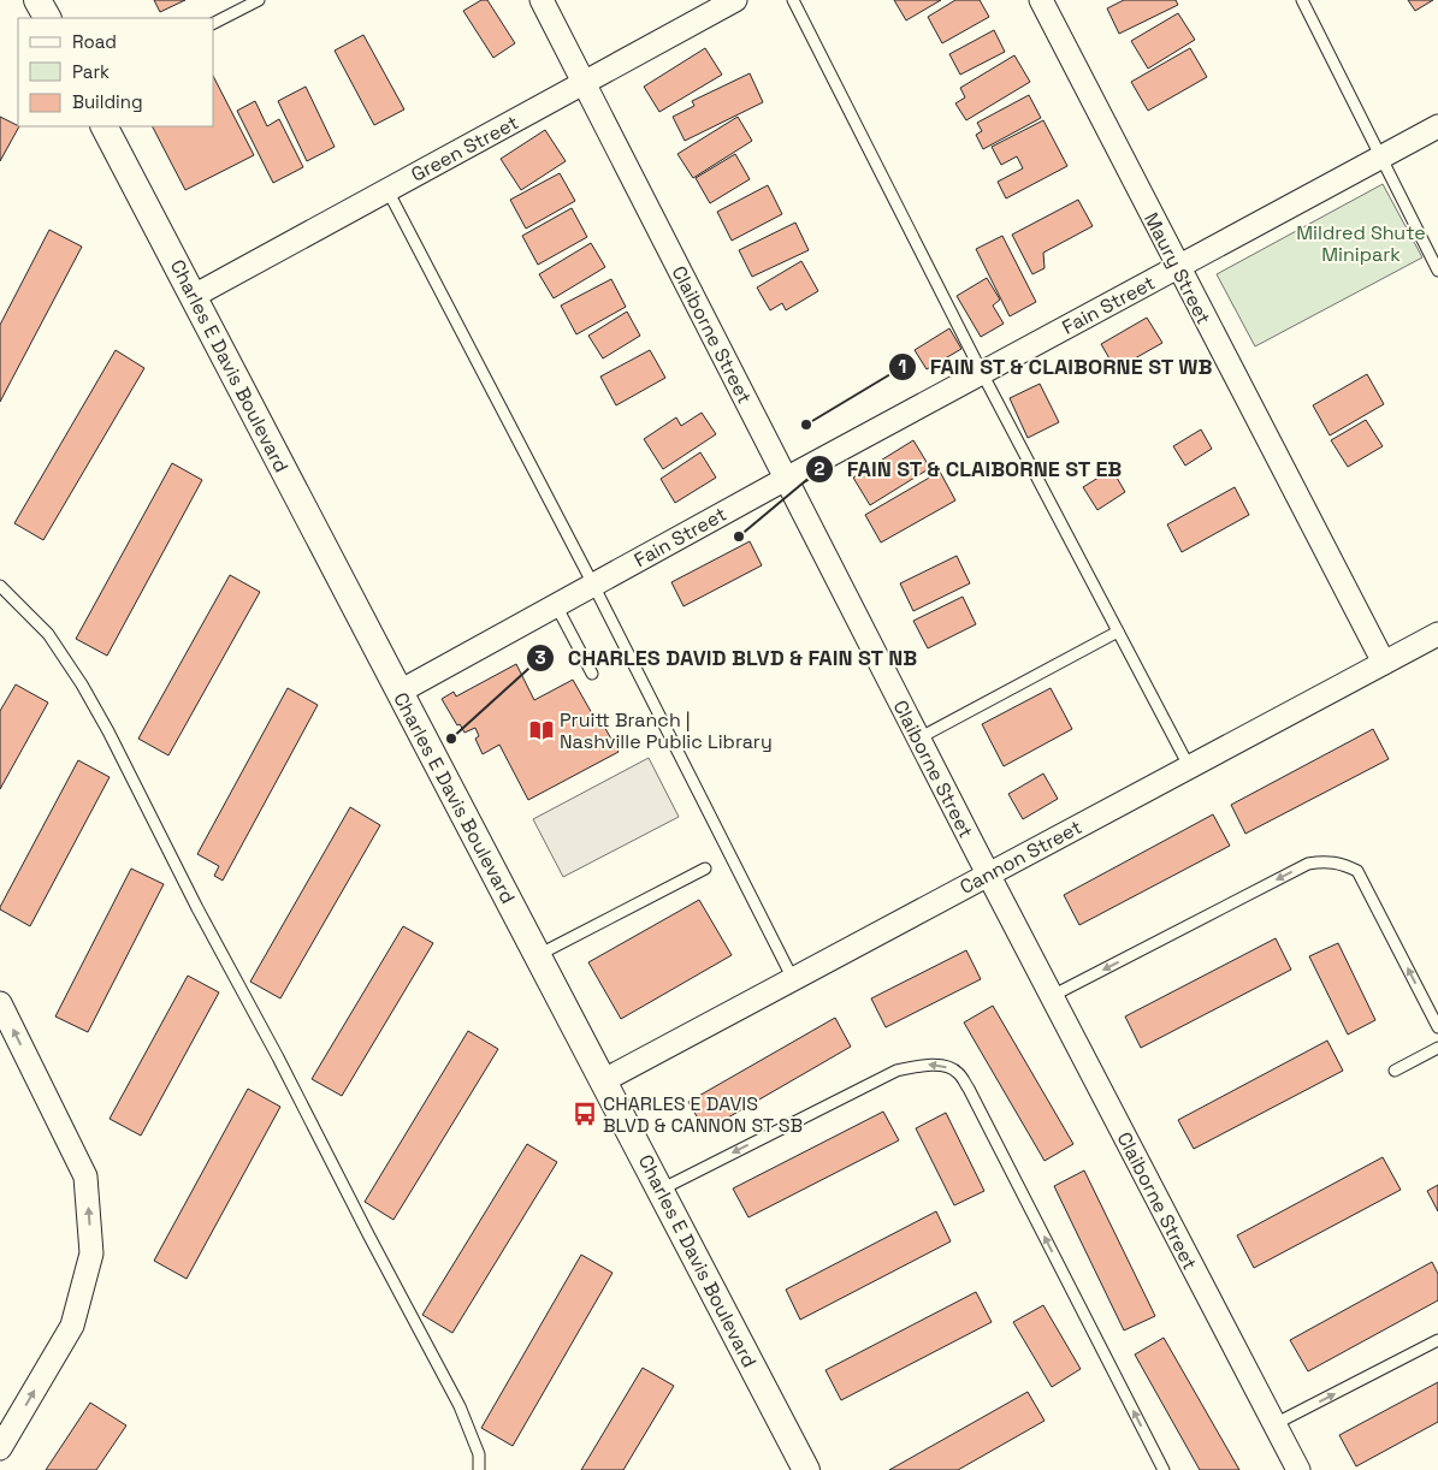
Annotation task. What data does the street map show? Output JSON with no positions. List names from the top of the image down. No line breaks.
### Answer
{"streets":{"street":["Green Street","Maury Street","Fain Street","Claiborne Street","Charles E Davis Boulevard","Cannon Street"]},"crossings":[["Green Street","Claiborne Street"],["Green Street","Charles E Davis Boulevard"],["Maury Street","Fain Street"],["Maury Street","Cannon Street"],["Fain Street","Claiborne Street"],["Fain Street","Charles E Davis Boulevard"],["Claiborne Street","Cannon Street"],["Charles E Davis Boulevard","Cannon Street"]],"parks":["Mildred Shute Minipark"],"places":{"other":["FAIN ST & CLAIBORNE ST WB","FAIN ST & CLAIBORNE ST EB","CHARLES DAVID BLVD & FAIN ST NB"],"library":["Pruitt Branch | Nashville Public Library"],"bus stop":["CHARLES E DAVIS BLVD & CANNON ST SB"]},"legend":["Road","Park","Building"]}
